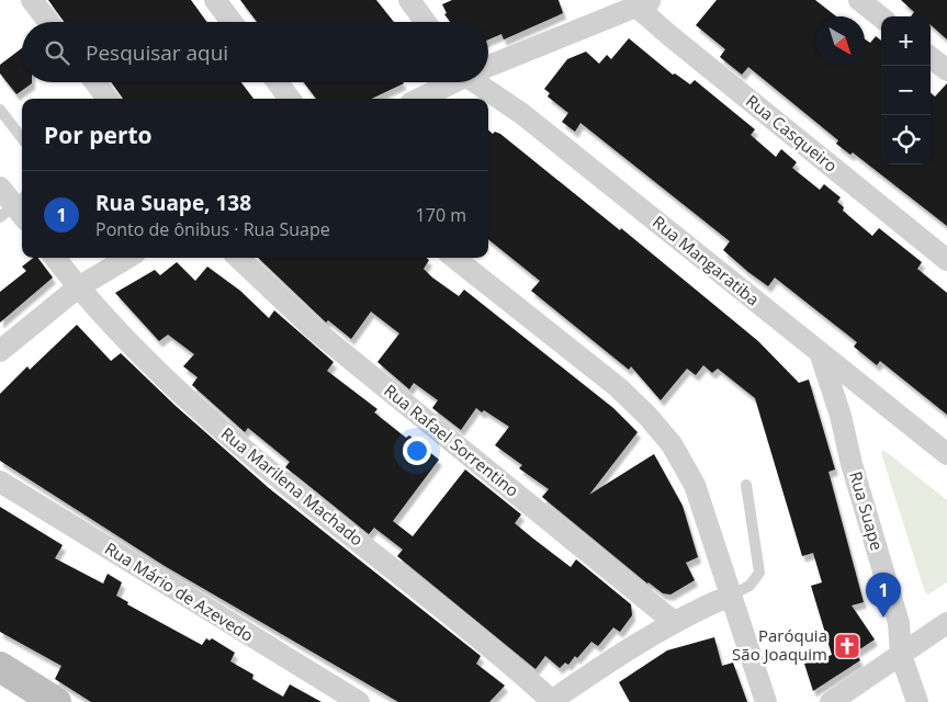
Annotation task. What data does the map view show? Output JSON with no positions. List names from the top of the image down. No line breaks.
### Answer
{"streets":{"street":["Rua Casqueiro","Rua Mangaratiba","Rua Rafael Sorrentino","Rua Marilena Machado","Rua Suape","Rua Mário de Azevedo"]},"crossings":[["Rua Mangaratiba","Rua Suape"]],"places":{"church":["Paróquia São Joaquim"]},"north":"bottom right","page":{"map_buttons":["+","−"],"search":"Pesquisar aqui","heading":"Por perto","list":[{"mark":"1","name":"Rua Suape, 138","note":"Ponto de ônibus · Rua Suape","value":"170 m"}],"pins":"1"}}
